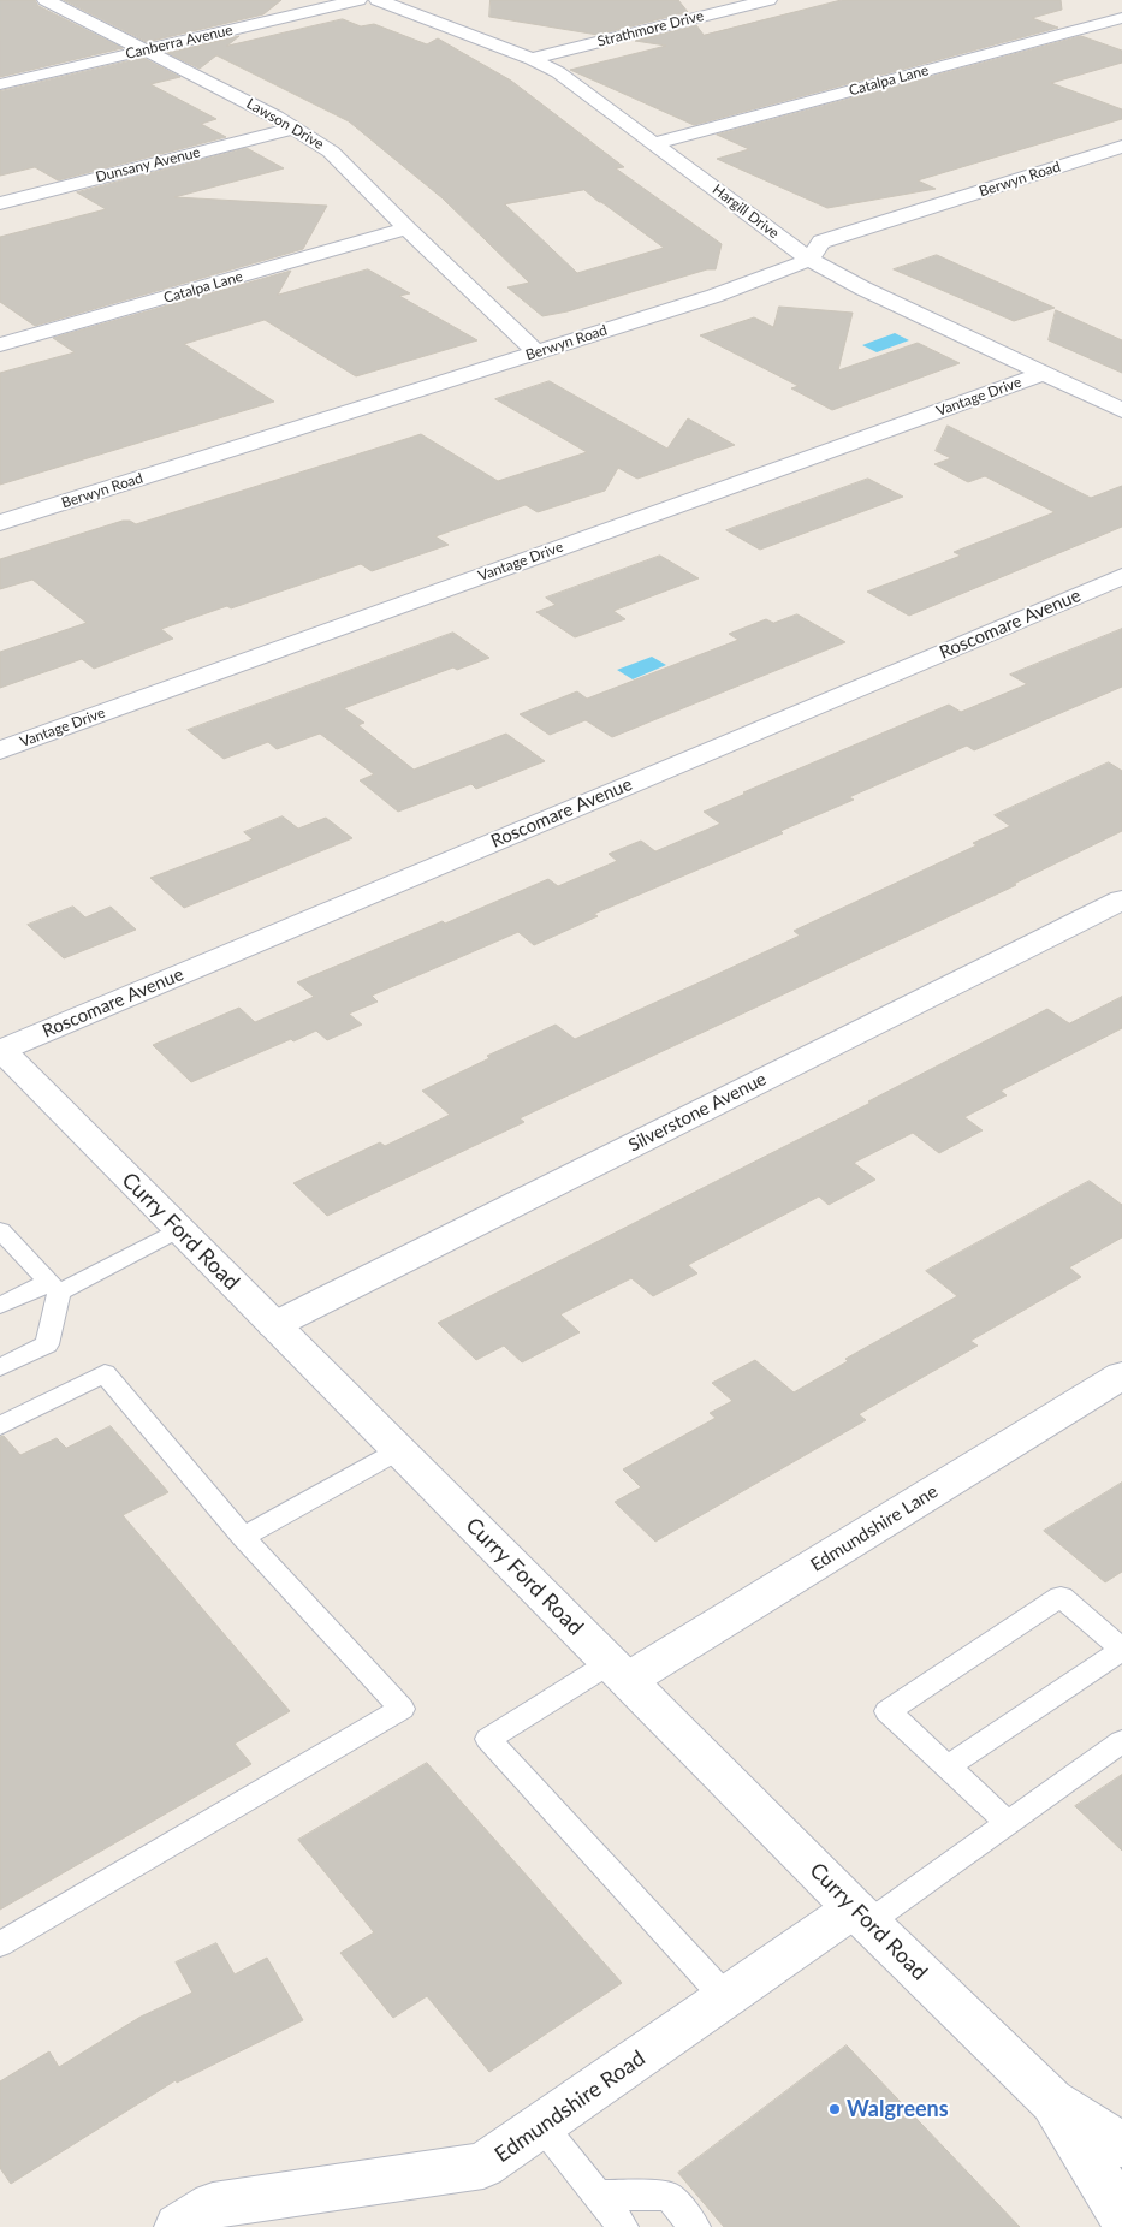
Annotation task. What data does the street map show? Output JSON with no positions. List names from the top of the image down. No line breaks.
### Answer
{"streets":{"street":["Strathmore Drive","Canberra Avenue","Catalpa Lane","Lawson Drive","Dunsany Avenue","Berwyn Road","Hargill Drive","Vantage Drive","Roscomare Avenue","Silverstone Avenue","Curry Ford Road","Edmundshire Lane","Edmundshire Road"]},"crossings":[["Strathmore Drive","Hargill Drive"],["Canberra Avenue","Lawson Drive"],["Catalpa Lane","Lawson Drive"],["Catalpa Lane","Hargill Drive"],["Lawson Drive","Dunsany Avenue"],["Lawson Drive","Berwyn Road"],["Berwyn Road","Hargill Drive"],["Hargill Drive","Vantage Drive"],["Roscomare Avenue","Curry Ford Road"],["Silverstone Avenue","Curry Ford Road"],["Curry Ford Road","Edmundshire Lane"],["Curry Ford Road","Edmundshire Road"]],"places":["Walgreens"]}
